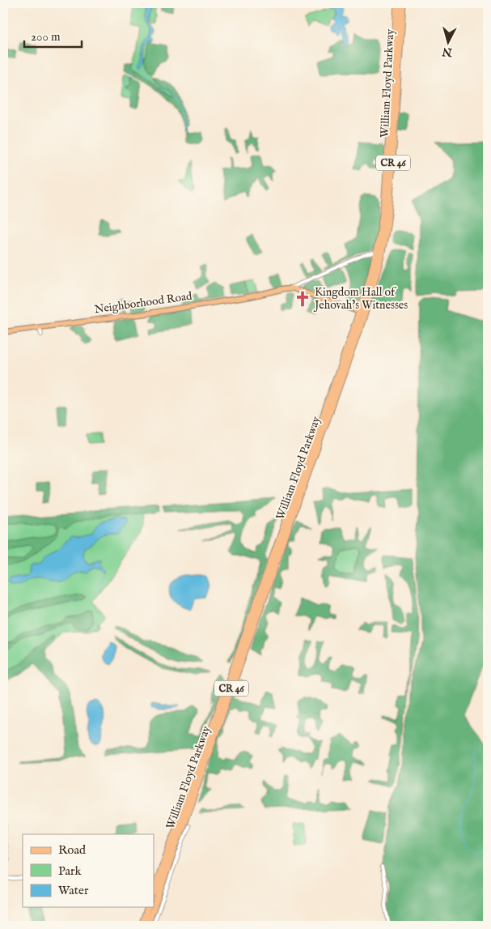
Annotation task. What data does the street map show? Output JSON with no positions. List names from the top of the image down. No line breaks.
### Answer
{"streets":{"highway":["William Floyd Parkway","CR 46"],"main road":["Neighborhood Road"]},"crossings":[["William Floyd Parkway","Neighborhood Road"]],"places":{"church":["Kingdom Hall of Jehovah’s Witnesses"]},"legend":["Road","Park","Water"],"scale_bar":"200 m","north":"bottom"}
